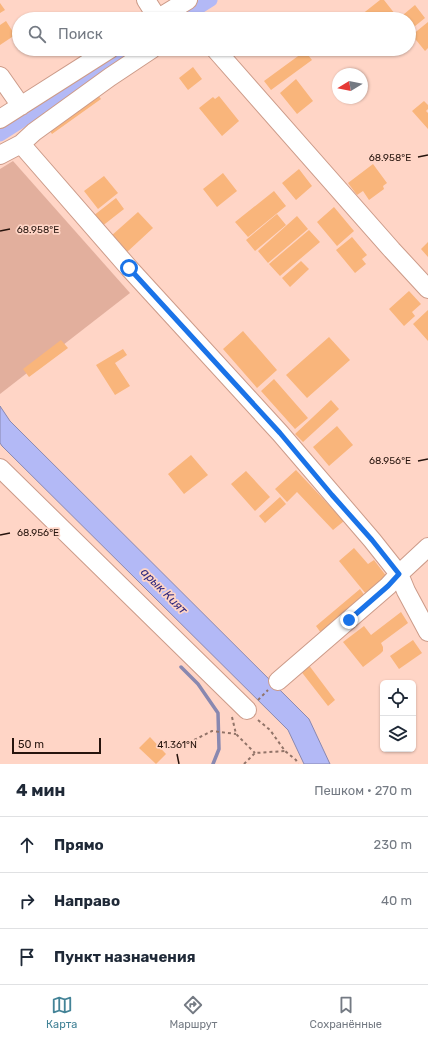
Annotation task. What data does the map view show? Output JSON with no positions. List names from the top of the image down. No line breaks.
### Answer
{"water":["арык Кият"],"scale_bar":"50 m","north":"left","page":{"search":"Поиск","scale":"50 m","heading":["4 мин","Пешком · 270 m"],"list":[["Прямо","230 m"],["Направо","40 m"],"Пункт назначения"],"nav":["Карта","Маршрут","Сохранённые"]},"coordinates":["68.958°E","68.956°E","41.361°N"]}
